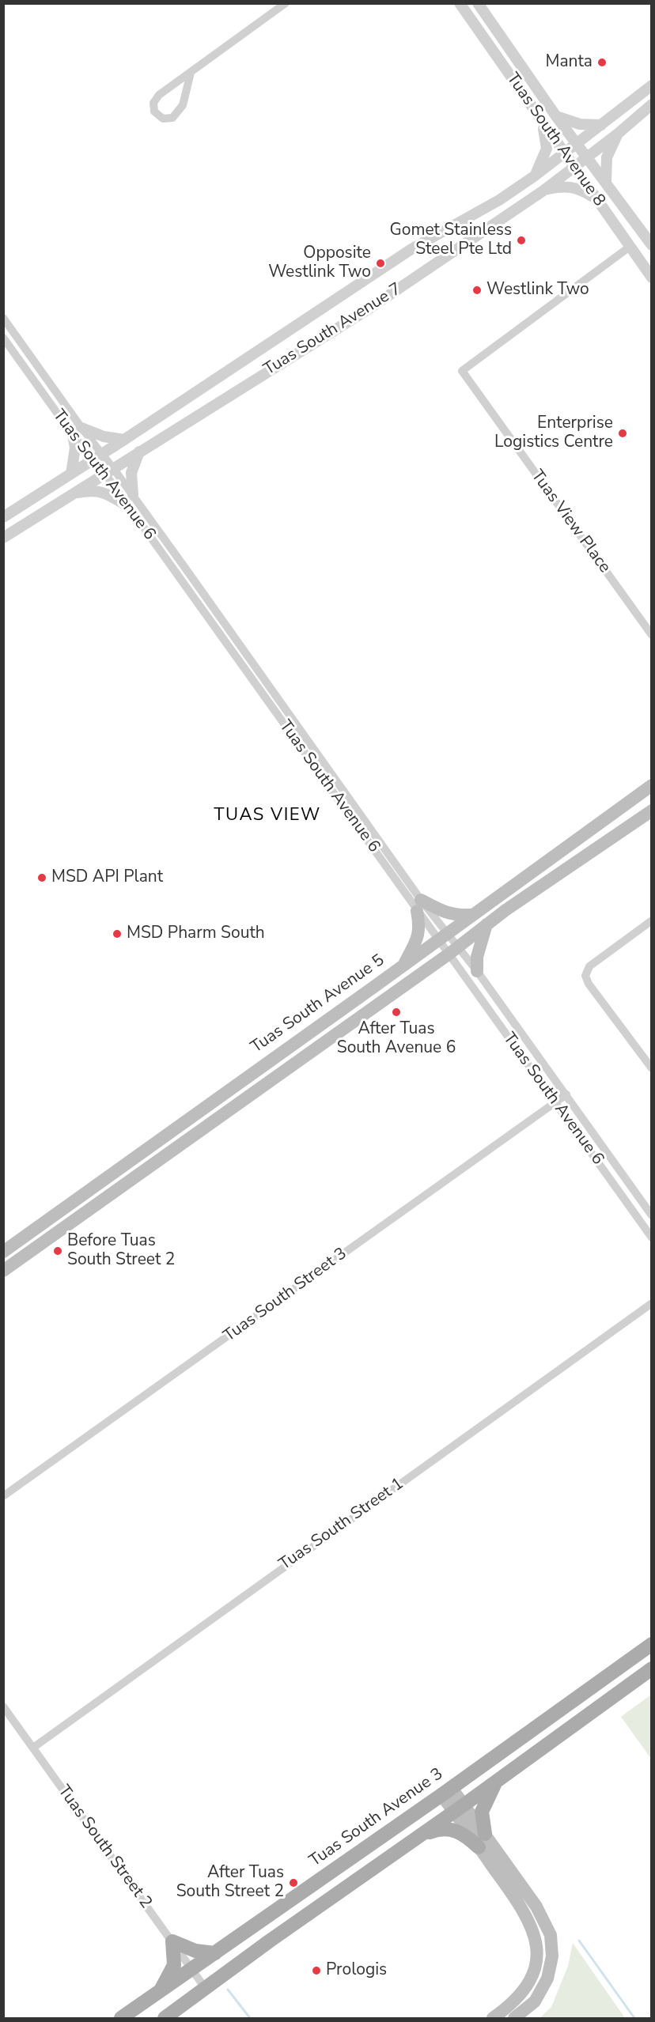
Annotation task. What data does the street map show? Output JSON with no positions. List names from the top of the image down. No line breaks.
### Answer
{"streets":{"main road":["Tuas South Avenue 5","Tuas South Avenue 3"],"street":["Tuas South Avenue 8","Tuas South Avenue 7","Tuas South Avenue 6","Tuas View Place","Tuas South Street 3","Tuas South Street 1","Tuas South Street 2"]},"crossings":[["Tuas South Avenue 8","Tuas South Avenue 7"],["Tuas South Avenue 8","Tuas View Place"],["Tuas South Avenue 7","Tuas South Avenue 6"],["Tuas South Avenue 6","Tuas South Avenue 5"],["Tuas South Avenue 6","Tuas South Street 3"],["Tuas South Street 1","Tuas South Street 2"],["Tuas South Avenue 3","Tuas South Street 2"]],"districts":["TUAS VIEW"],"places":["Manta","Gomet Stainless Steel Pte Ltd","Opposite Westlink Two","Westlink Two","Enterprise Logistics Centre","MSD API Plant","MSD Pharm South","After Tuas South Avenue 6","Before Tuas South Street 2","After Tuas South Street 2","Prologis"]}
